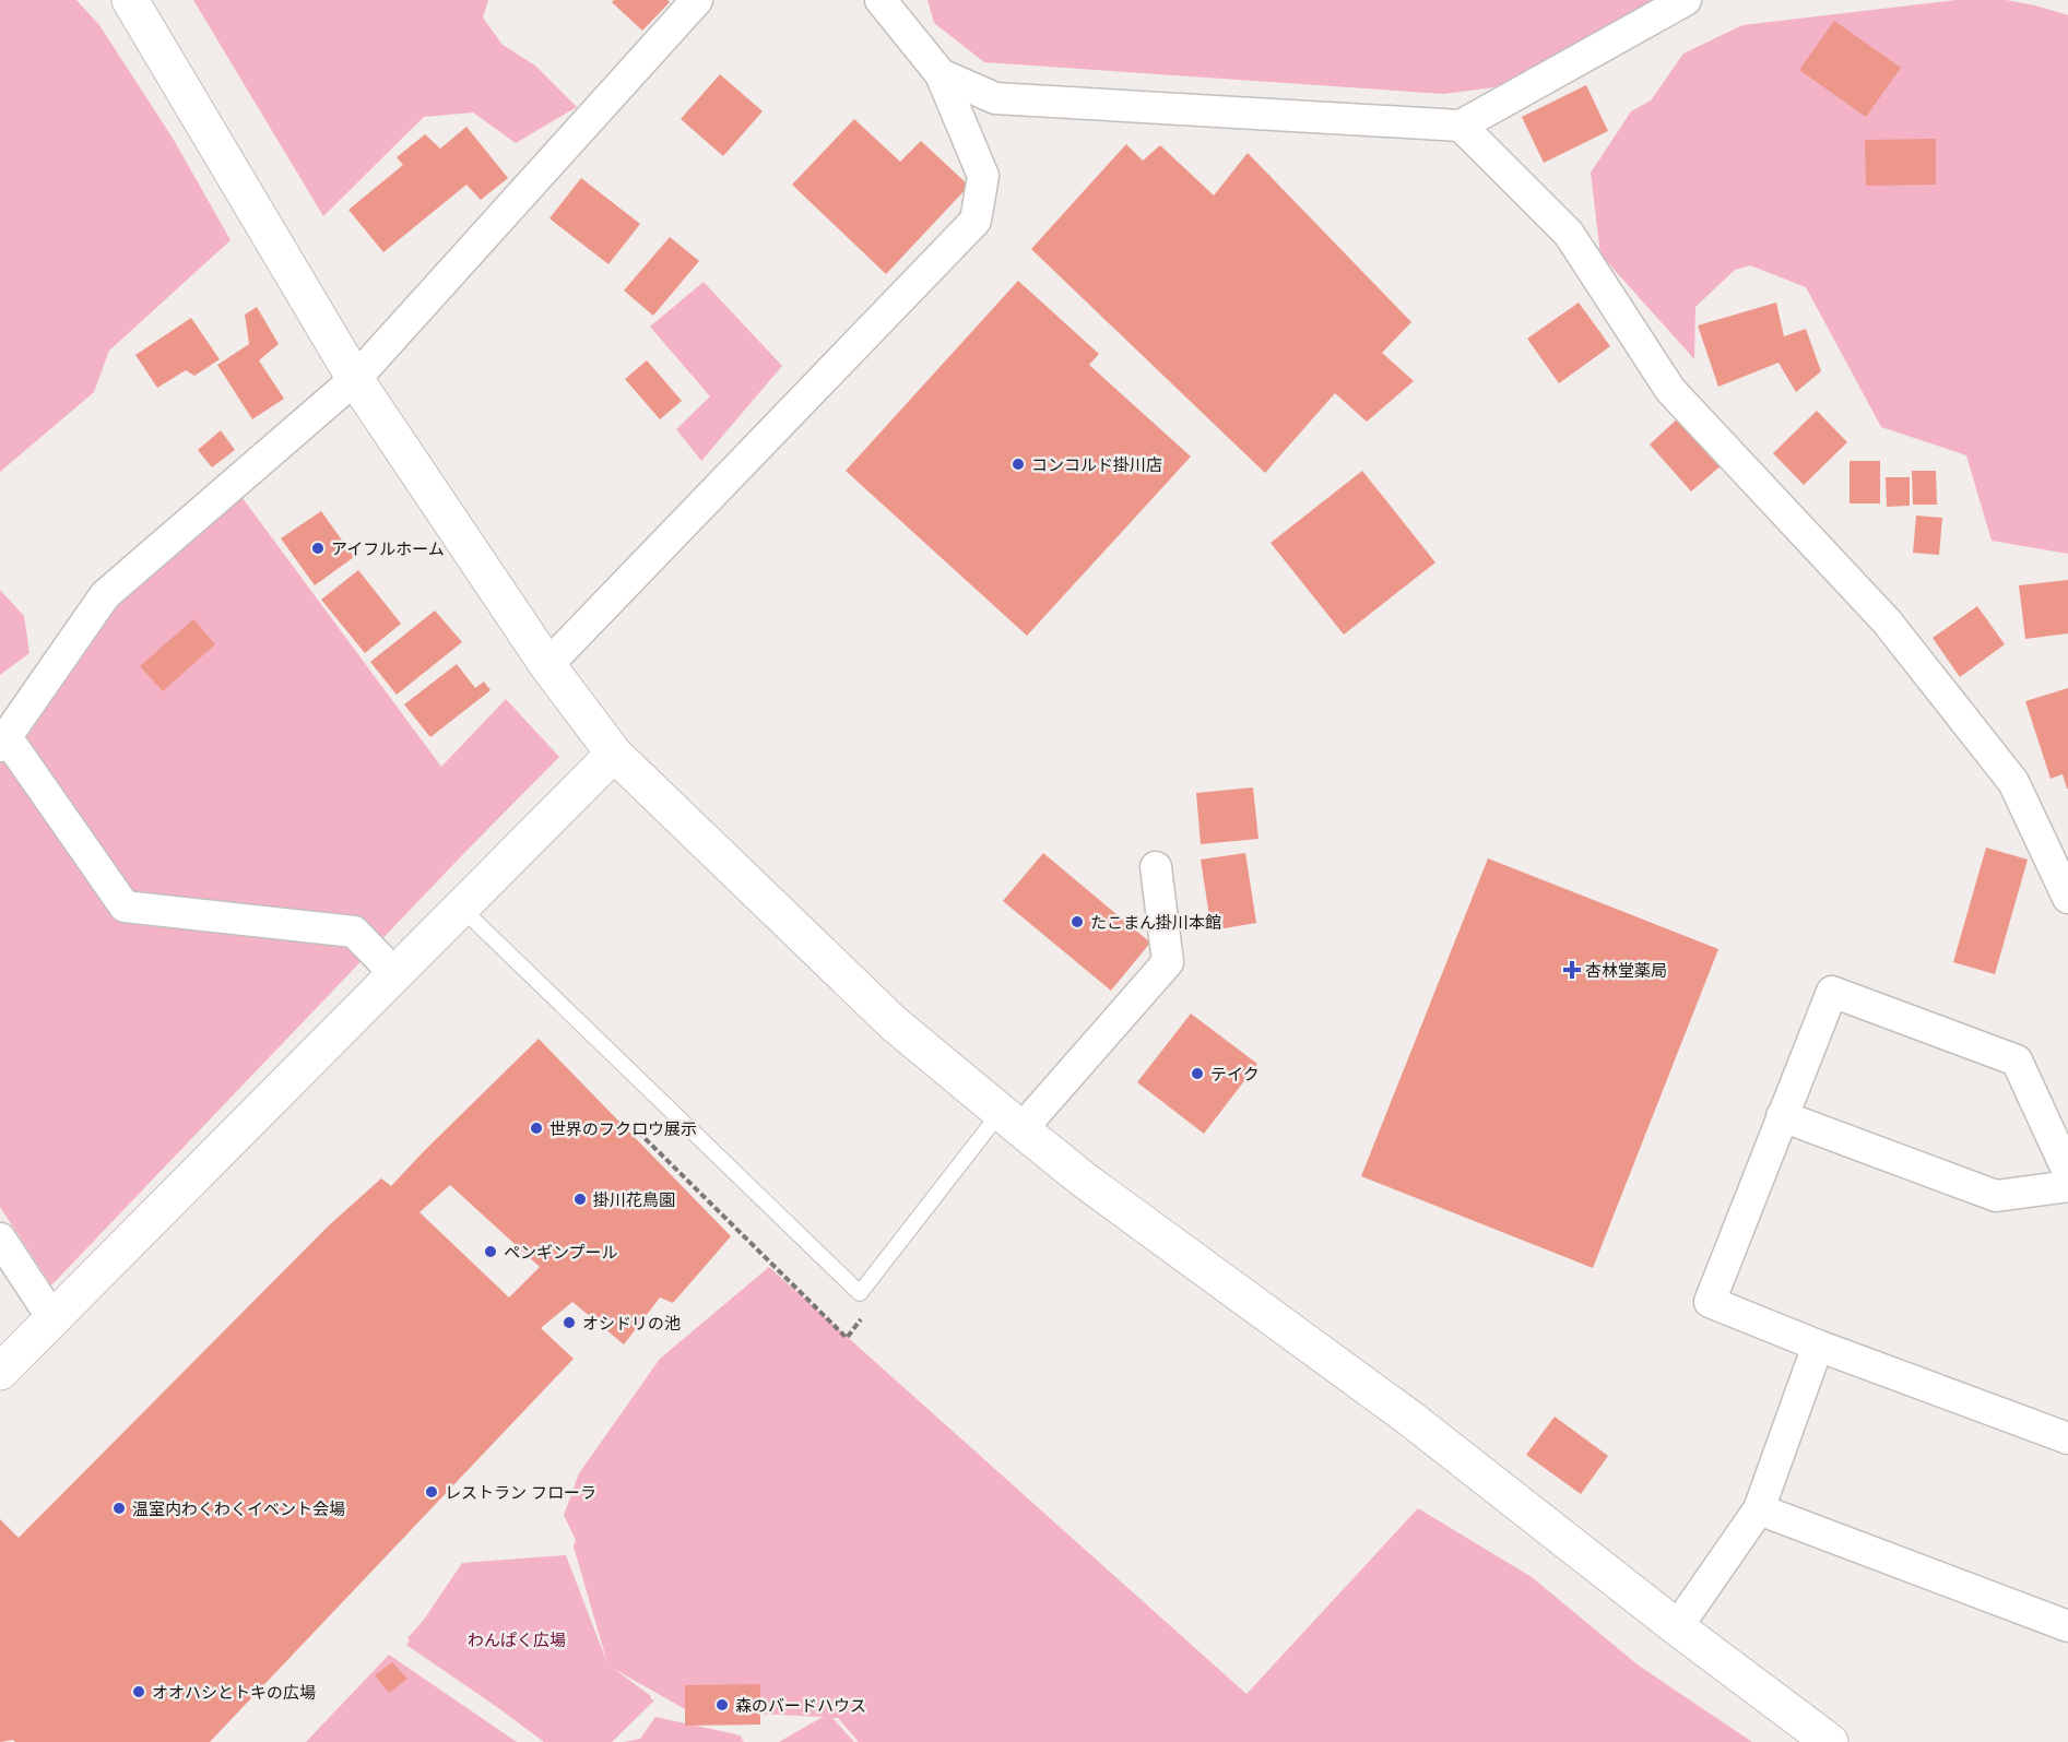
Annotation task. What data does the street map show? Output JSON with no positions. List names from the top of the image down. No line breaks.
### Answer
{"parks":["わんぱく広場"],"places":{"other":["コンコルド掛川店","アイフルホーム","たこまん掛川本館","テイク","世界のフクロウ展示","掛川花鳥園","ペンギンプール","オシドリの池","レストラン フローラ","温室内わくわくイベント会場","オオハシとトキの広場","森のバードハウス"],"health":["杏林堂薬局"]}}
